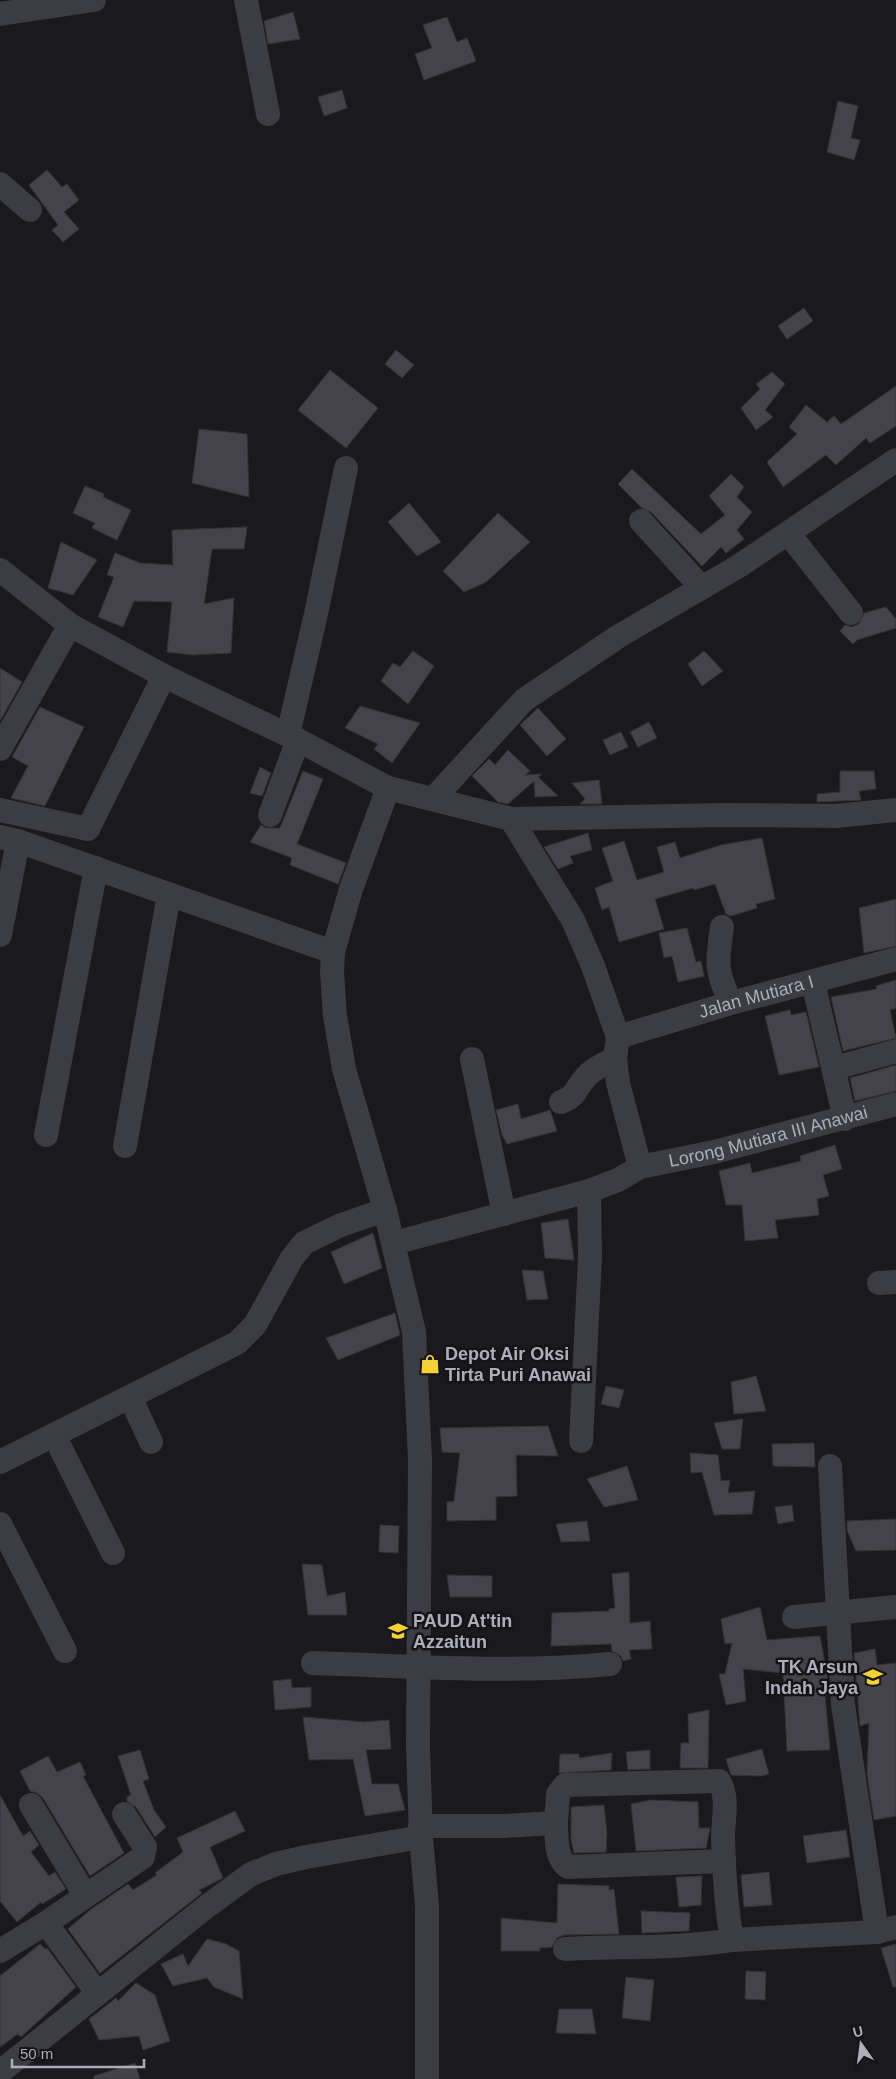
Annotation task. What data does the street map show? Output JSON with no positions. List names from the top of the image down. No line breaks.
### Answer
{"streets":{"street":["Jalan Mutiara I","Lorong Mutiara III Anawai"]},"places":{"shop":["Depot Air Oksi Tirta Puri Anawai"],"school or university":["PAUD At'tin Azzaitun","TK Arsun Indah Jaya"]},"scale_bar":"50 m","north":"top"}
